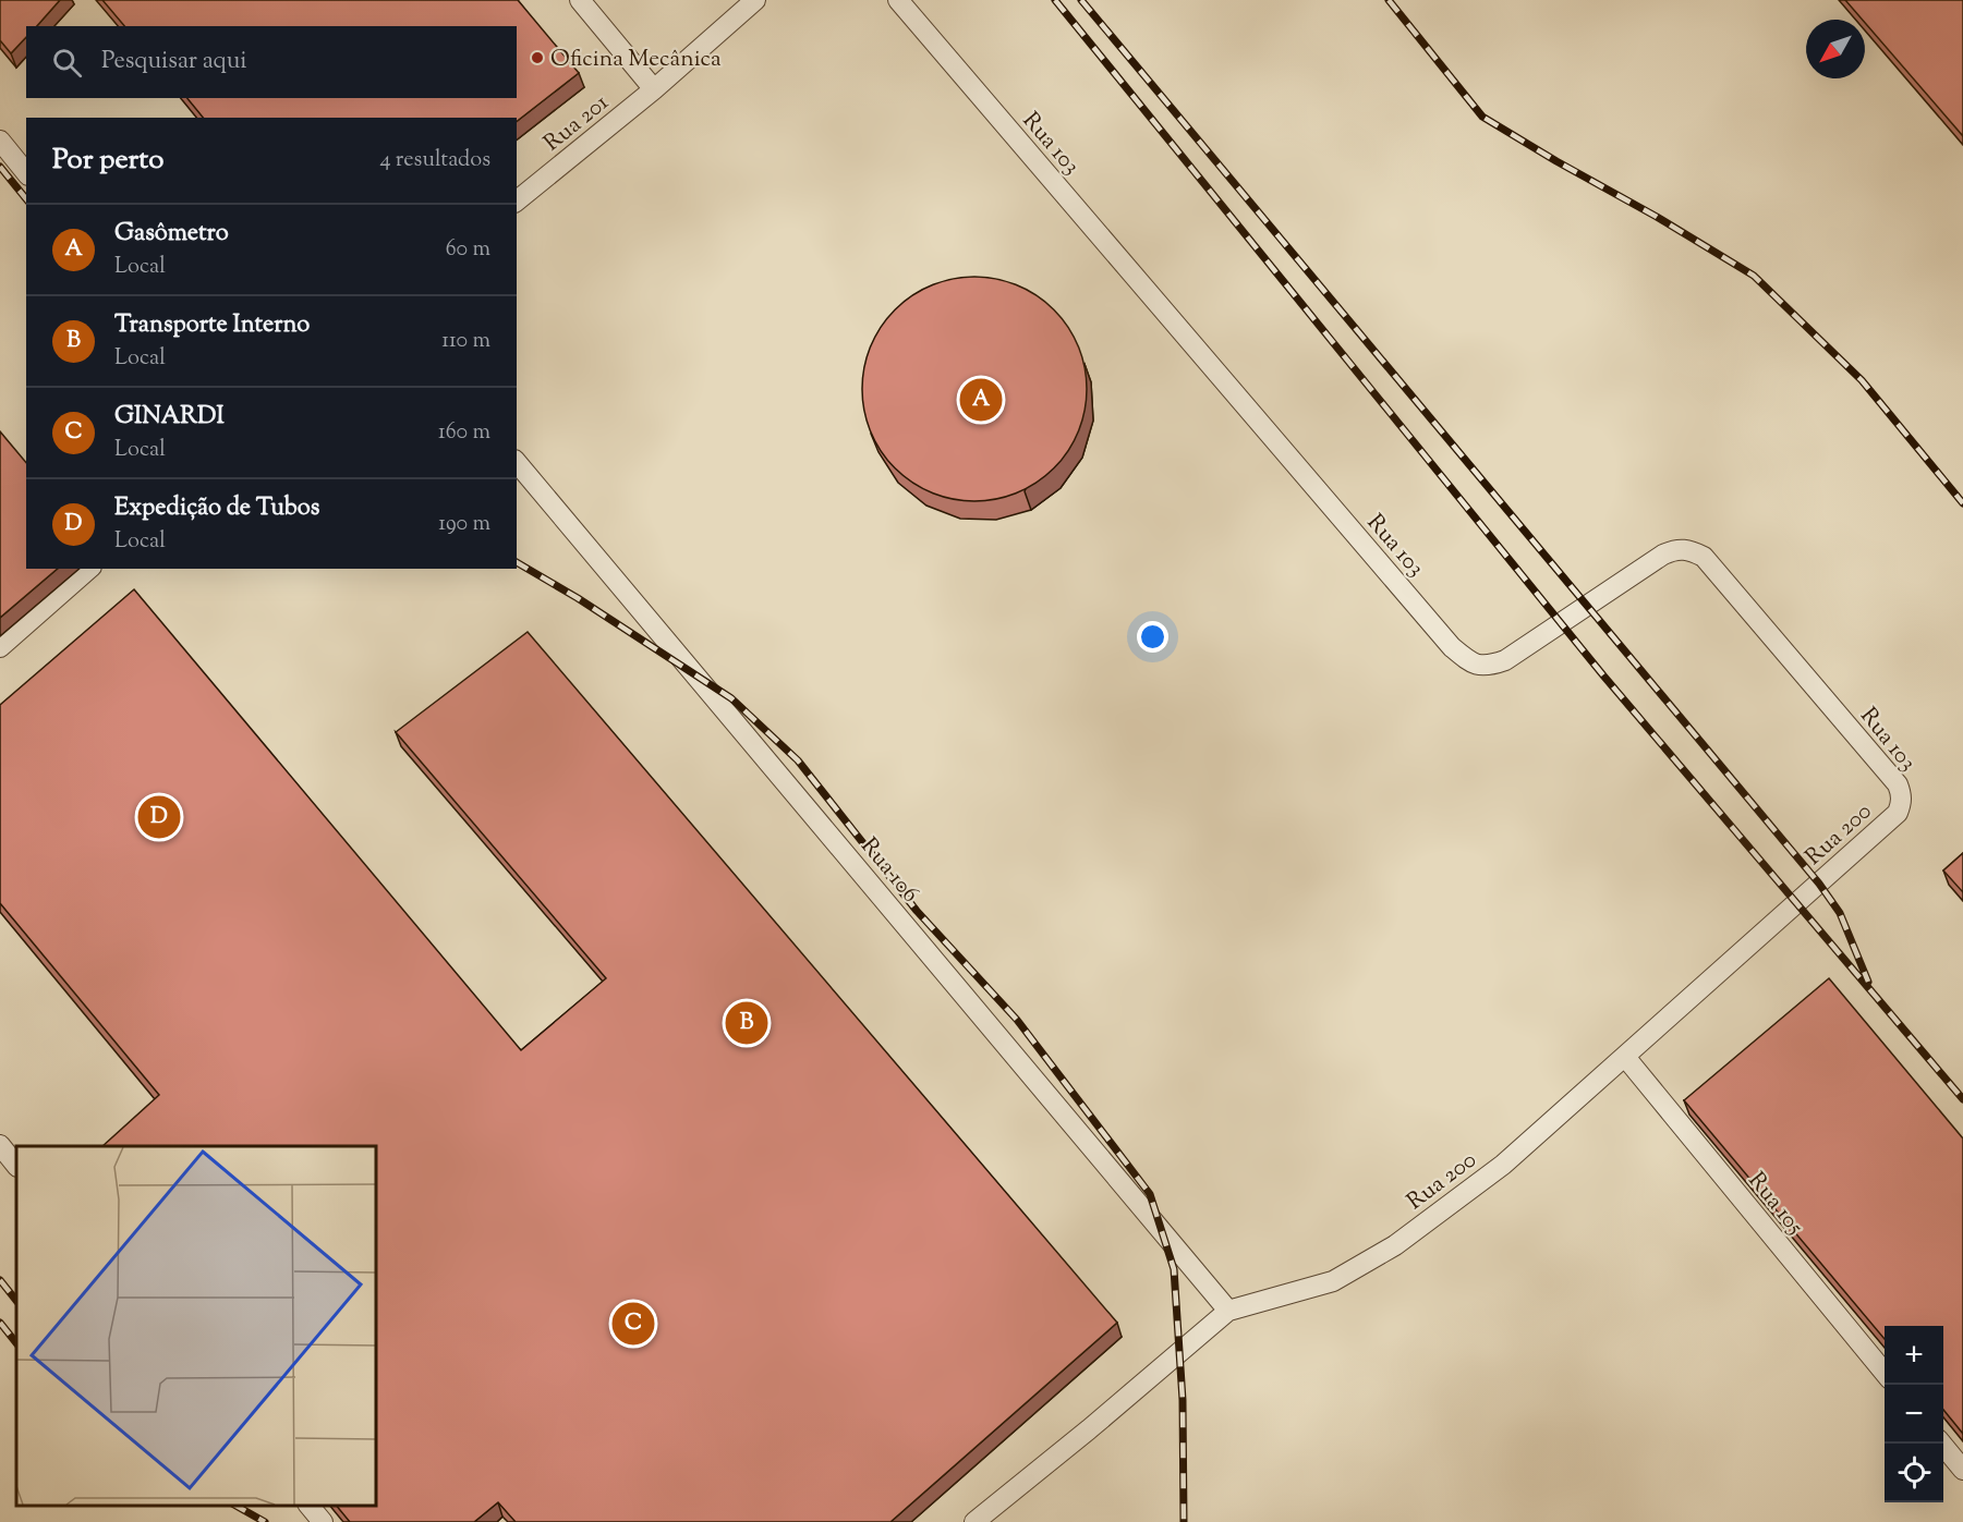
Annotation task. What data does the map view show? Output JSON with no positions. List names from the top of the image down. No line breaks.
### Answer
{"streets":{"lane":["Rua 201","Rua 103","Rua 200","Rua 106","Rua 105"]},"crossings":[["Rua 103","Rua 200"],["Rua 200","Rua 106"],["Rua 200","Rua 105"]],"places":["Oficina Mecânica"],"north":"bottom left","page":{"search":"Pesquisar aqui","heading":["Por perto","4 resultados"],"list":[{"mark":"A","name":"Gasômetro","note":"Local","value":"60 m"},{"mark":"B","name":"Transporte Interno","note":"Local","value":"110 m"},{"mark":"C","name":"GINARDI","note":"Local","value":"160 m"},{"mark":"D","name":"Expedição de Tubos","note":"Local","value":"190 m"}],"pins":["A","D","B","C"],"map_buttons":["+","−"]}}
